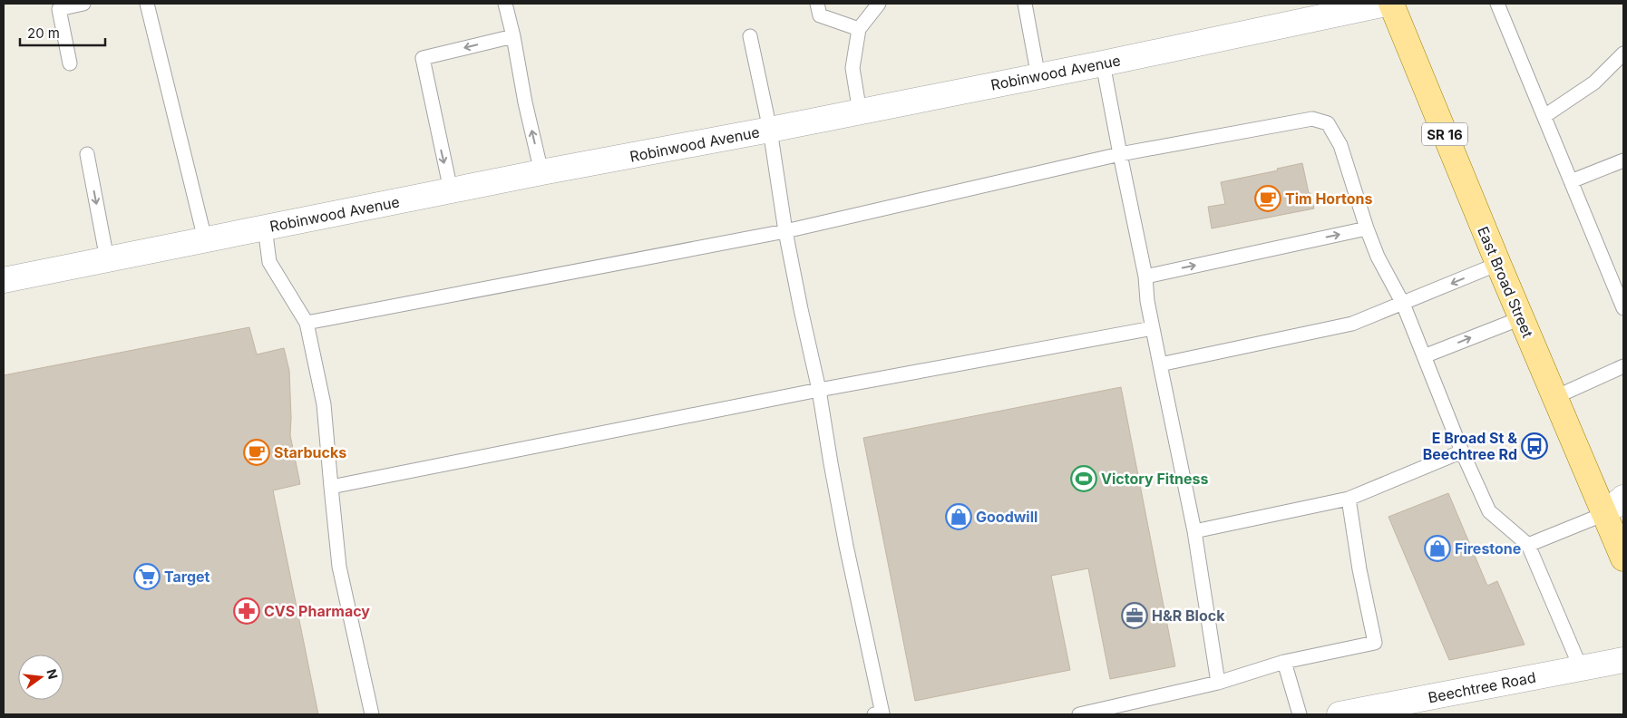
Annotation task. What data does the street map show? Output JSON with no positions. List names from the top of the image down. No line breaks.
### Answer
{"streets":{"main road":["SR 16","East Broad Street"],"street":["Robinwood Avenue","Beechtree Road"]},"places":{"cafe":["Tim Hortons","Starbucks"],"bus stop":["E Broad St & Beechtree Rd"],"sports":["Victory Fitness"],"shop":["Goodwill","Firestone"],"supermarket":["Target"],"pharmacy":["CVS Pharmacy"],"office":["H&R Block"]},"scale_bar":"20 m","north":"right"}
